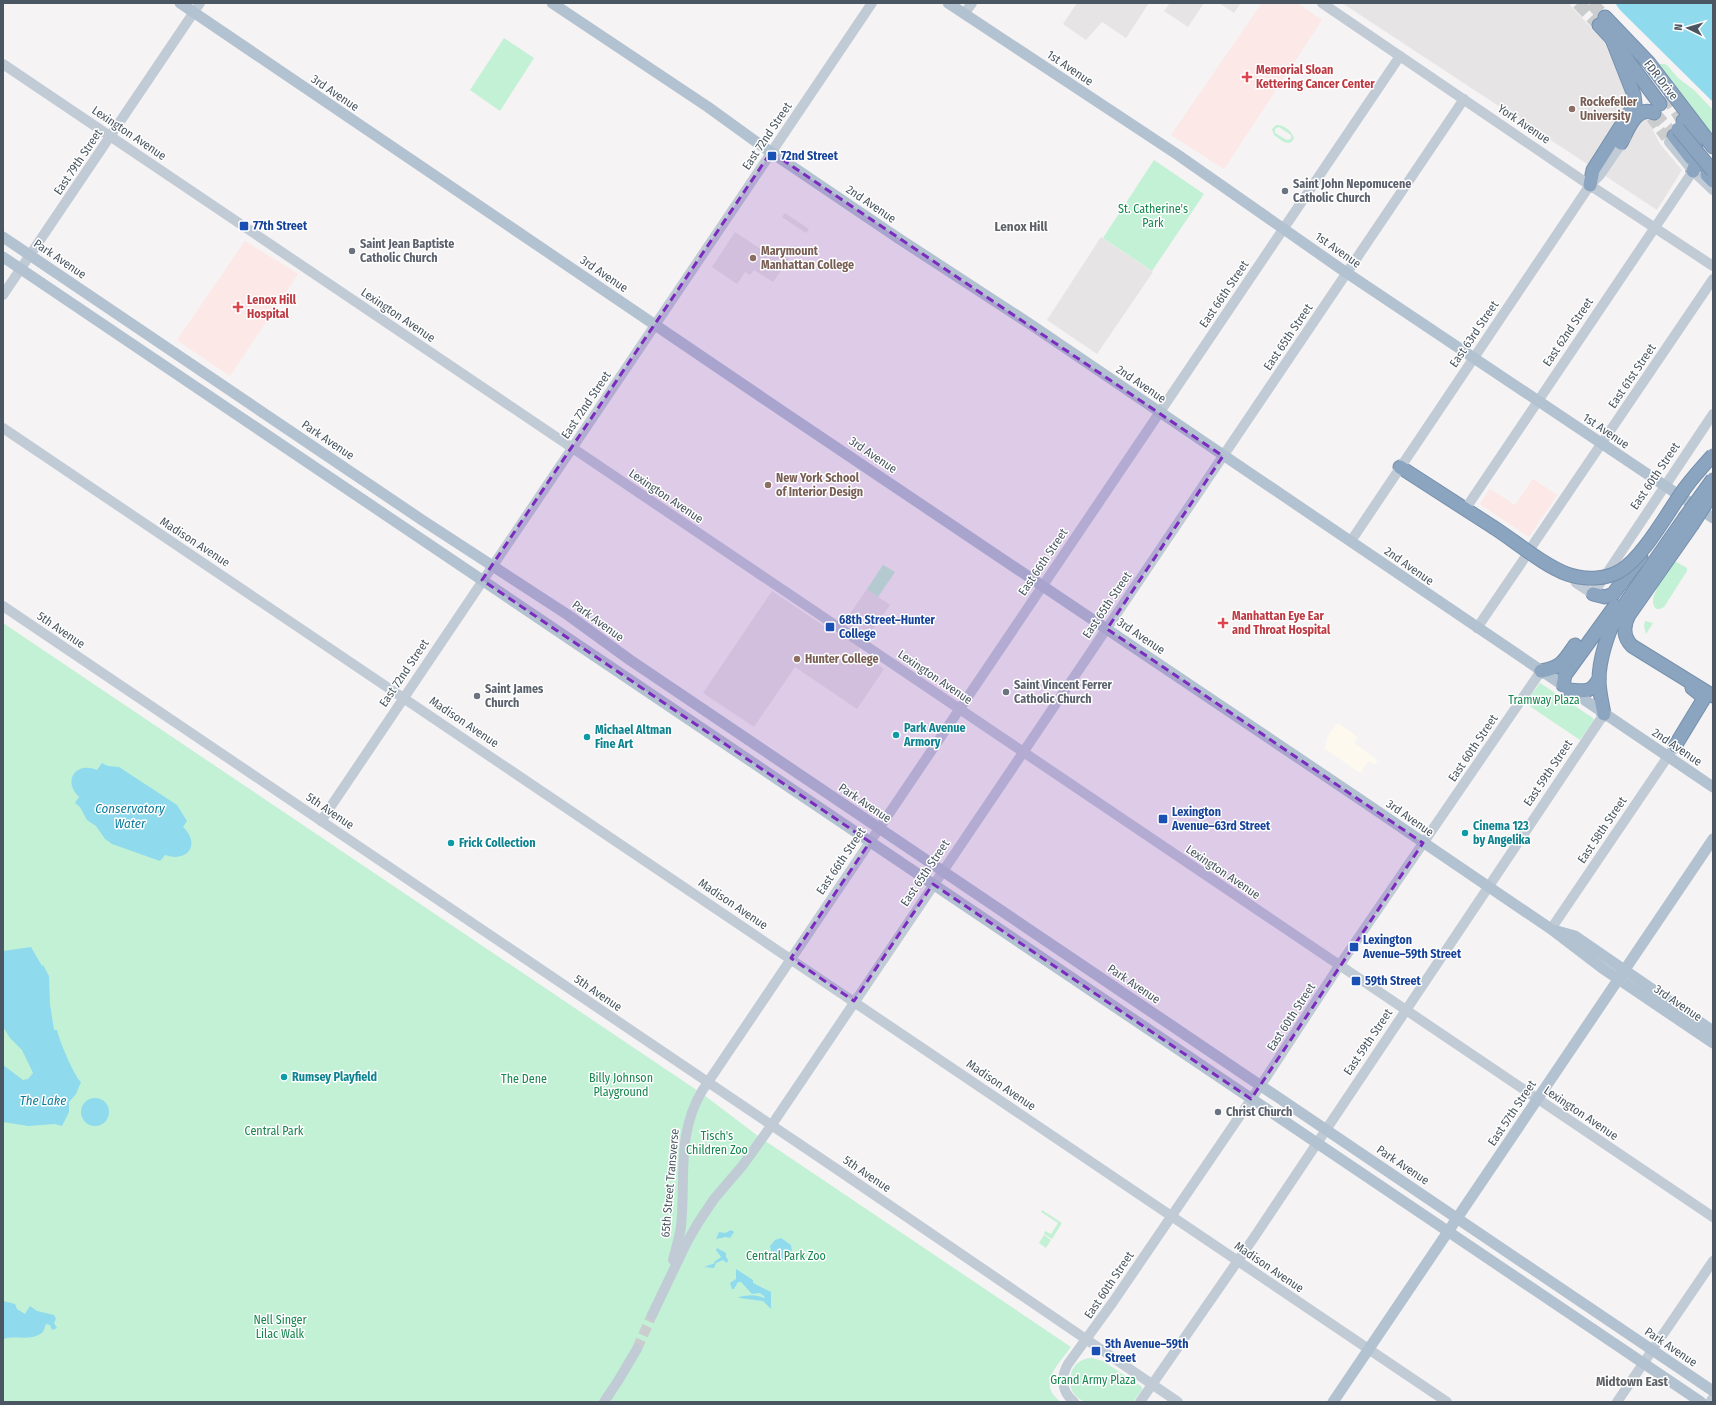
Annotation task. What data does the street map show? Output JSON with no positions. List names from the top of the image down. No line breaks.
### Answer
{"streets":{"highway":["FDR Drive"],"main road":["1st Avenue","3rd Avenue","York Avenue","Lexington Avenue","East 72nd Street","East 79th Street","2nd Avenue","Park Avenue","East 66th Street","East 62nd Street","East 63rd Street","East 65th Street","East 61st Street","East 60th Street","Madison Avenue","5th Avenue","East 59th Street","East 58th Street","East 57th Street","65th Street Transverse"]},"crossings":[["1st Avenue","East 66th Street"],["1st Avenue","East 62nd Street"],["1st Avenue","East 63rd Street"],["1st Avenue","East 65th Street"],["1st Avenue","East 61st Street"],["1st Avenue","East 60th Street"],["3rd Avenue","East 72nd Street"],["3rd Avenue","East 79th Street"],["3rd Avenue","East 66th Street"],["3rd Avenue","East 65th Street"],["3rd Avenue","East 60th Street"],["3rd Avenue","East 59th Street"],["3rd Avenue","East 58th Street"],["3rd Avenue","East 57th Street"],["York Avenue","East 66th Street"],["York Avenue","East 62nd Street"],["York Avenue","East 63rd Street"],["York Avenue","East 65th Street"],["Lexington Avenue","East 72nd Street"],["Lexington Avenue","East 79th Street"],["Lexington Avenue","East 66th Street"],["Lexington Avenue","East 65th Street"],["Lexington Avenue","East 60th Street"],["Lexington Avenue","East 59th Street"],["Lexington Avenue","East 57th Street"],["East 72nd Street","2nd Avenue"],["East 72nd Street","Park Avenue"],["East 72nd Street","Madison Avenue"],["East 72nd Street","5th Avenue"],["East 79th Street","Park Avenue"],["2nd Avenue","East 66th Street"],["2nd Avenue","East 63rd Street"],["2nd Avenue","East 65th Street"],["2nd Avenue","East 60th Street"],["2nd Avenue","East 59th Street"],["2nd Avenue","East 58th Street"],["Park Avenue","East 66th Street"],["Park Avenue","East 65th Street"],["Park Avenue","East 60th Street"],["Park Avenue","East 59th Street"],["Park Avenue","East 57th Street"],["East 66th Street","Madison Avenue"],["East 66th Street","5th Avenue"],["East 66th Street","65th Street Transverse"],["East 65th Street","Madison Avenue"],["East 65th Street","5th Avenue"],["East 65th Street","65th Street Transverse"],["East 60th Street","Madison Avenue"],["East 60th Street","5th Avenue"],["Madison Avenue","East 59th Street"],["Madison Avenue","East 57th Street"],["5th Avenue","East 59th Street"],["5th Avenue","65th Street Transverse"]],"districts":["Lenox Hill","Midtown East"],"water":["Conservatory Water","The Lake"],"parks":["St. Catherine's Park","Tramway Plaza","Billy Johnson Playground","The Dene","Central Park","Tisch's Children Zoo","Central Park Zoo","Nell Singer Lilac Walk","Grand Army Plaza"],"places":{"health":["Memorial Sloan Kettering Cancer Center","Lenox Hill Hospital","Manhattan Eye Ear and Throat Hospital"],"other":["Rockefeller University","Saint John Nepomucene Catholic Church","Saint Jean Baptiste Catholic Church","Marymount Manhattan College","New York School of Interior Design","Hunter College","Saint Vincent Ferrer Catholic Church","Saint James Church","Park Avenue Armory","Michael Altman Fine Art","Cinema 123 by Angelika","Frick Collection","Rumsey Playfield","Christ Church"],"transit":["72nd Street","77th Street","68th Street–Hunter College","Lexington Avenue–63rd Street","Lexington Avenue–59th Street","59th Street","5th Avenue–59th Street"]},"north":"left"}
